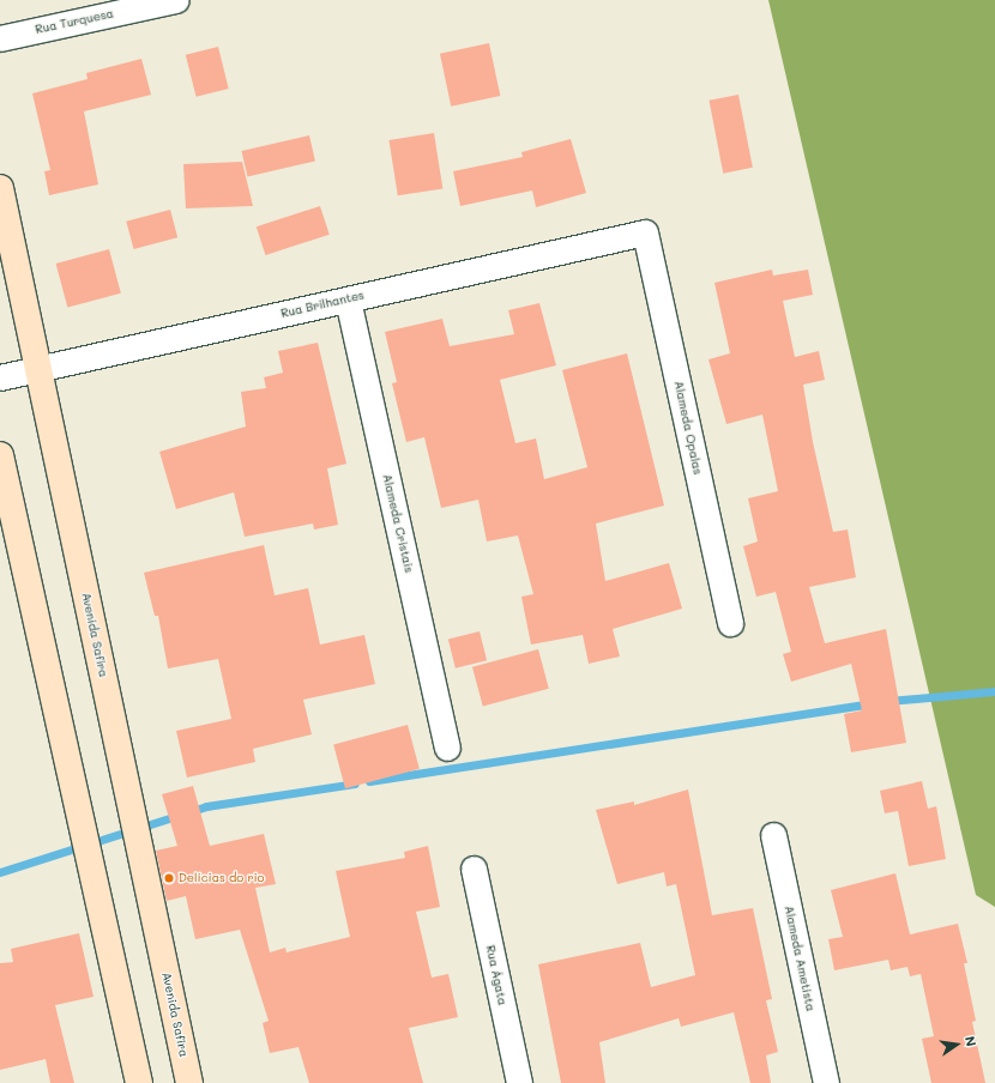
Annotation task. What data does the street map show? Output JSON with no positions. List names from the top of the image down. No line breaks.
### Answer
{"streets":{"street":["Rua Turquesa","Rua Brilhantes","Alameda Opalas","Alameda Cristais","Avenida Safira","Alameda Ametista","Rua Ágata"]},"crossings":[["Rua Brilhantes","Alameda Opalas"],["Rua Brilhantes","Alameda Cristais"],["Rua Brilhantes","Avenida Safira"]],"places":["Delícias do rio"],"north":"right"}
